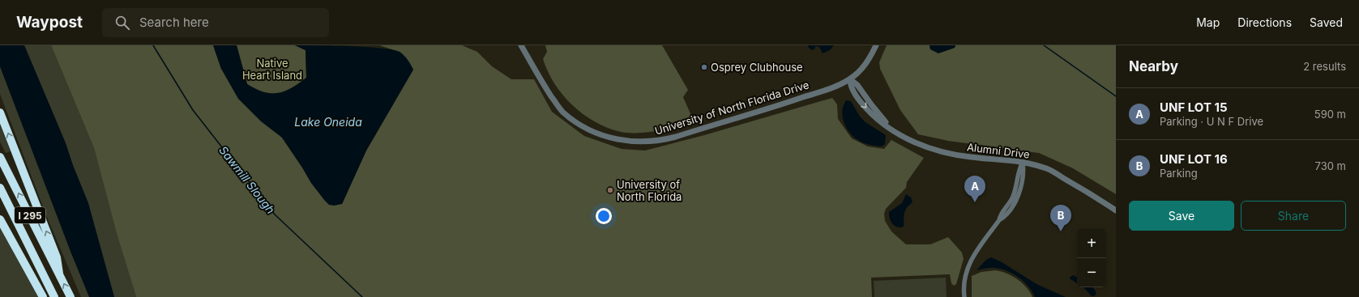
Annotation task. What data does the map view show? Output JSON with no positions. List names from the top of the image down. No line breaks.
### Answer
{"streets":{"highway":["I 295"],"street":["University of North Florida Drive","Alumni Drive"]},"crossings":[["University of North Florida Drive","Alumni Drive"]],"water":["Lake Oneida","Sawmill Slough"],"parks":["Native Heart Island"],"places":["Osprey Clubhouse","University of North Florida"],"page":{"header":"Waypost","search":"Search here","nav":["Map","Directions","Saved"],"heading":["Nearby","2 results"],"list":[{"mark":"A","name":"UNF LOT 15","note":"Parking · U N F Drive","value":"590 m"},{"mark":"B","name":"UNF LOT 16","note":"Parking","value":"730 m"}],"pins":["A","B"],"buttons":["Save","Share"],"map_buttons":["+","−"]}}
